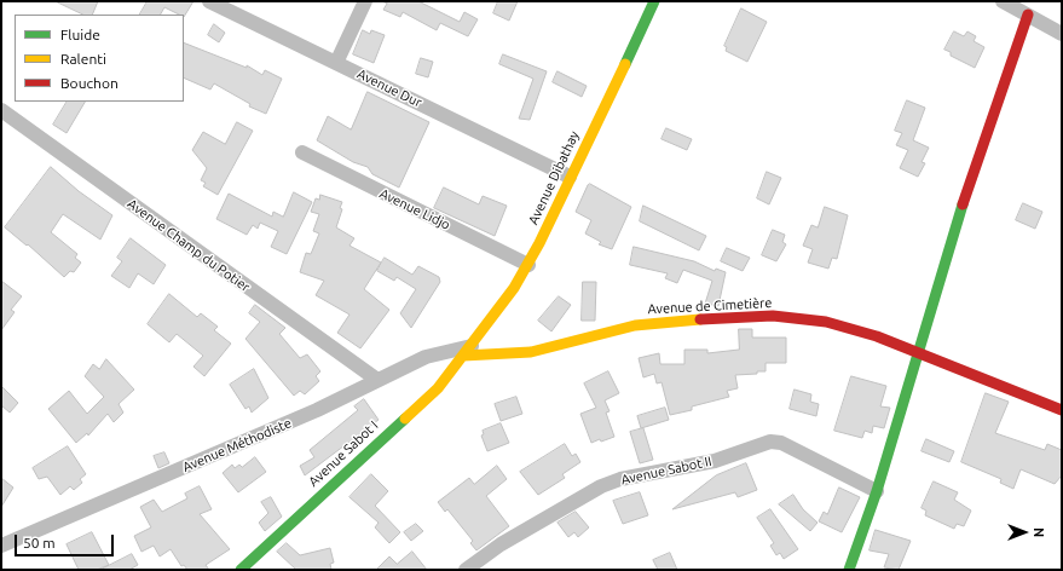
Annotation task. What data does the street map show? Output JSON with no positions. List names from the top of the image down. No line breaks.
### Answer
{"streets":{"street":["Avenue Dur","Avenue Dibathay","Avenue Lidjo","Avenue Champ du Potier","Avenue de Cimetière","Avenue Méthodiste","Avenue Sabot I","Avenue Sabot II"]},"crossings":[["Avenue Dur","Avenue Dibathay"],["Avenue Dibathay","Avenue Lidjo"],["Avenue Dibathay","Avenue de Cimetière"],["Avenue Dibathay","Avenue Méthodiste"],["Avenue Dibathay","Avenue Sabot I"],["Avenue Champ du Potier","Avenue Méthodiste"],["Avenue de Cimetière","Avenue Méthodiste"],["Avenue de Cimetière","Avenue Sabot I"],["Avenue Méthodiste","Avenue Sabot I"]],"legend":["Fluide","Ralenti","Bouchon"],"scale_bar":"50 m","north":"right"}
